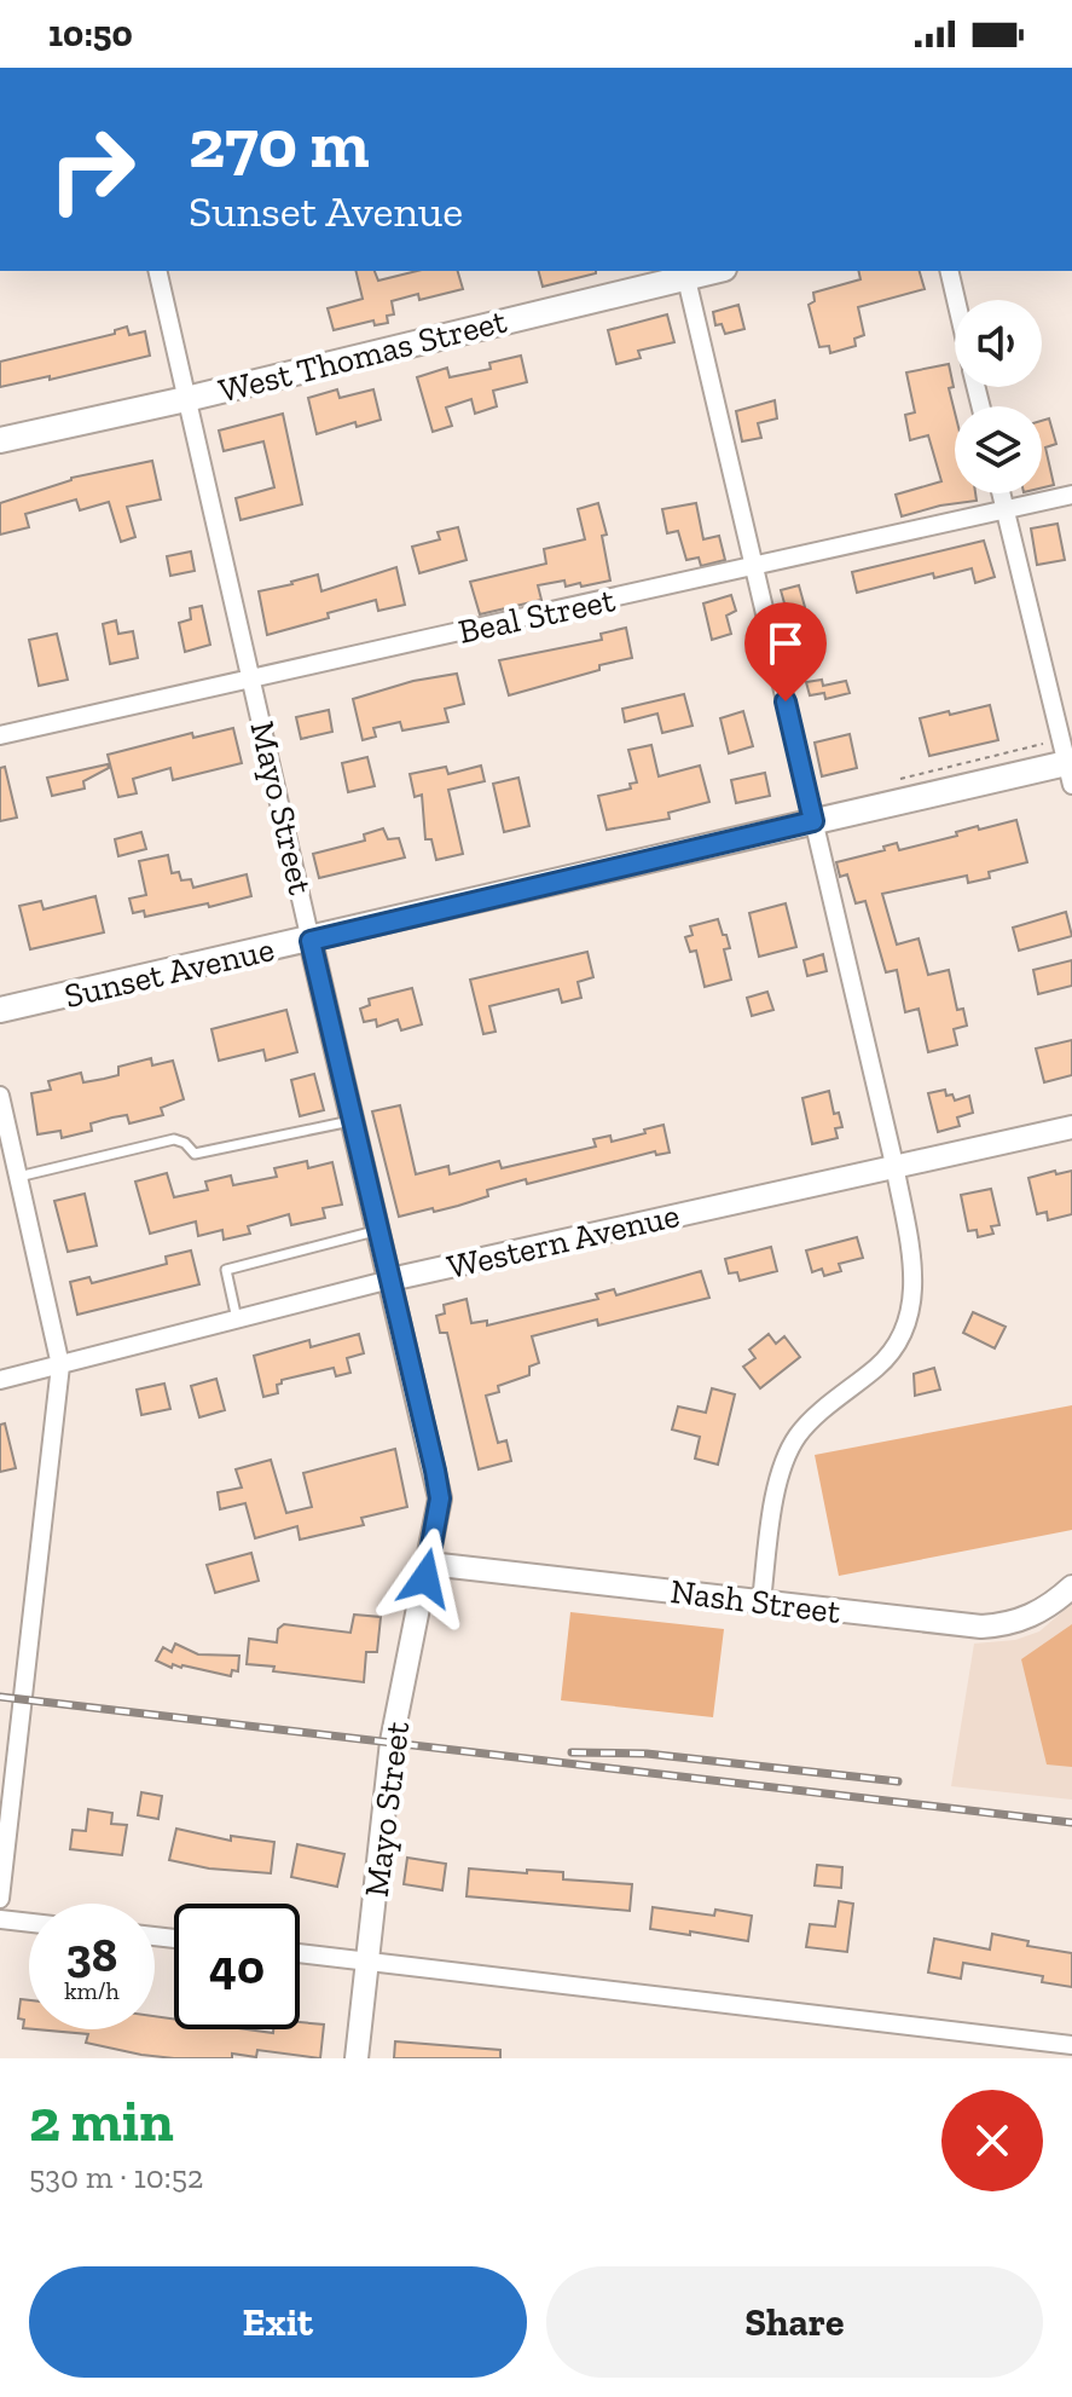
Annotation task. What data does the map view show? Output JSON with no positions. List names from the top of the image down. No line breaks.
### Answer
{"streets":{"main road":["West Thomas Street","Sunset Avenue"],"street":["Beal Street","Mayo Street","Western Avenue","Nash Street"]},"crossings":[["West Thomas Street","Mayo Street"],["Beal Street","Mayo Street"],["Mayo Street","Sunset Avenue"],["Mayo Street","Western Avenue"],["Mayo Street","Nash Street"]],"page":{"status":"10:50","turn":["270 m","Sunset Avenue"],"speed":"38 km/h","limit":"40","heading":["2 min","530 m · 10:52"],"buttons":["Exit","Share"]}}
